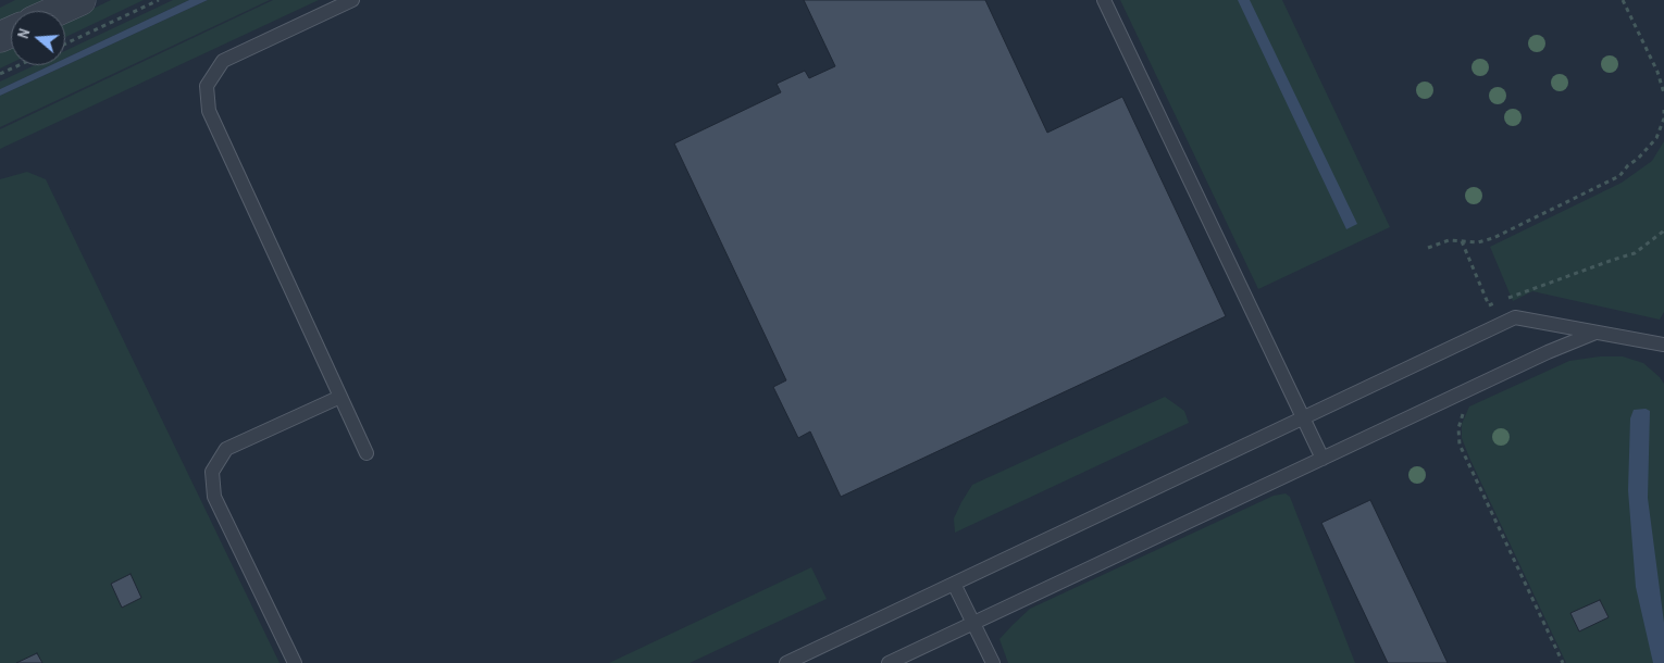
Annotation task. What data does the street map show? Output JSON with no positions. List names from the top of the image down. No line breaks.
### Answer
{"north":"left"}
